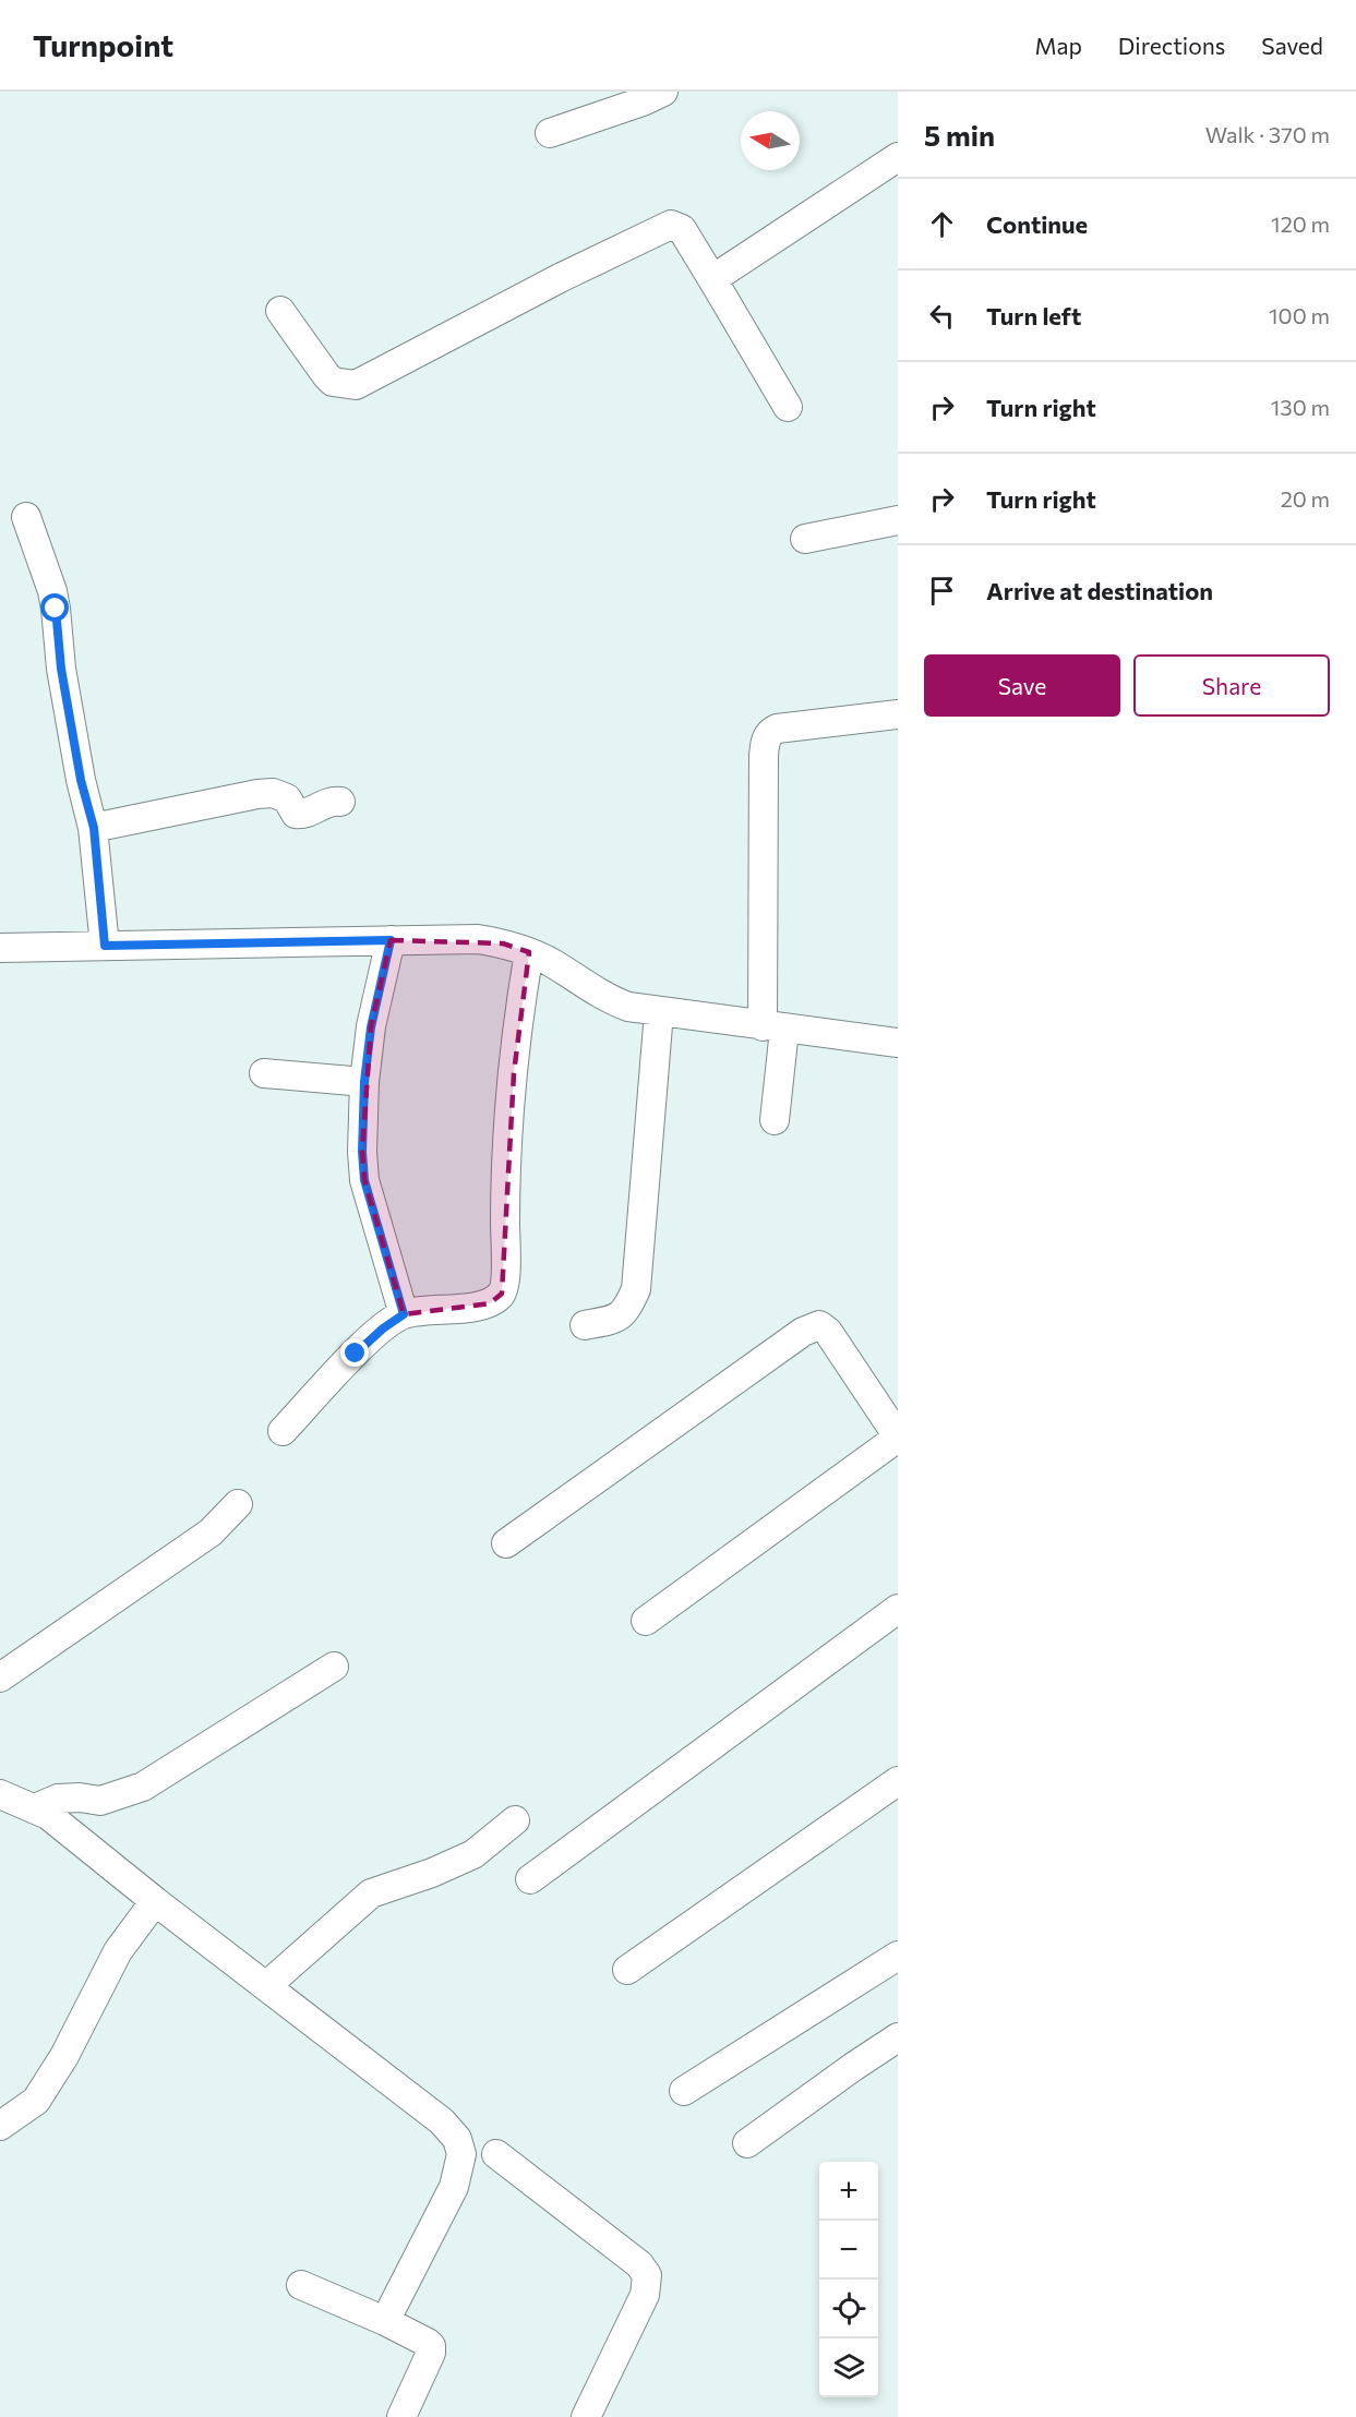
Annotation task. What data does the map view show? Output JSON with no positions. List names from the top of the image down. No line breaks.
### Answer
{"north":"left","page":{"header":"Turnpoint","nav":["Map","Directions","Saved"],"heading":["5 min","Walk · 370 m"],"list":[["Continue","120 m"],["Turn left","100 m"],["Turn right","130 m"],["Turn right","20 m"],"Arrive at destination"],"buttons":["Save","Share"],"map_buttons":["+","−"]}}
